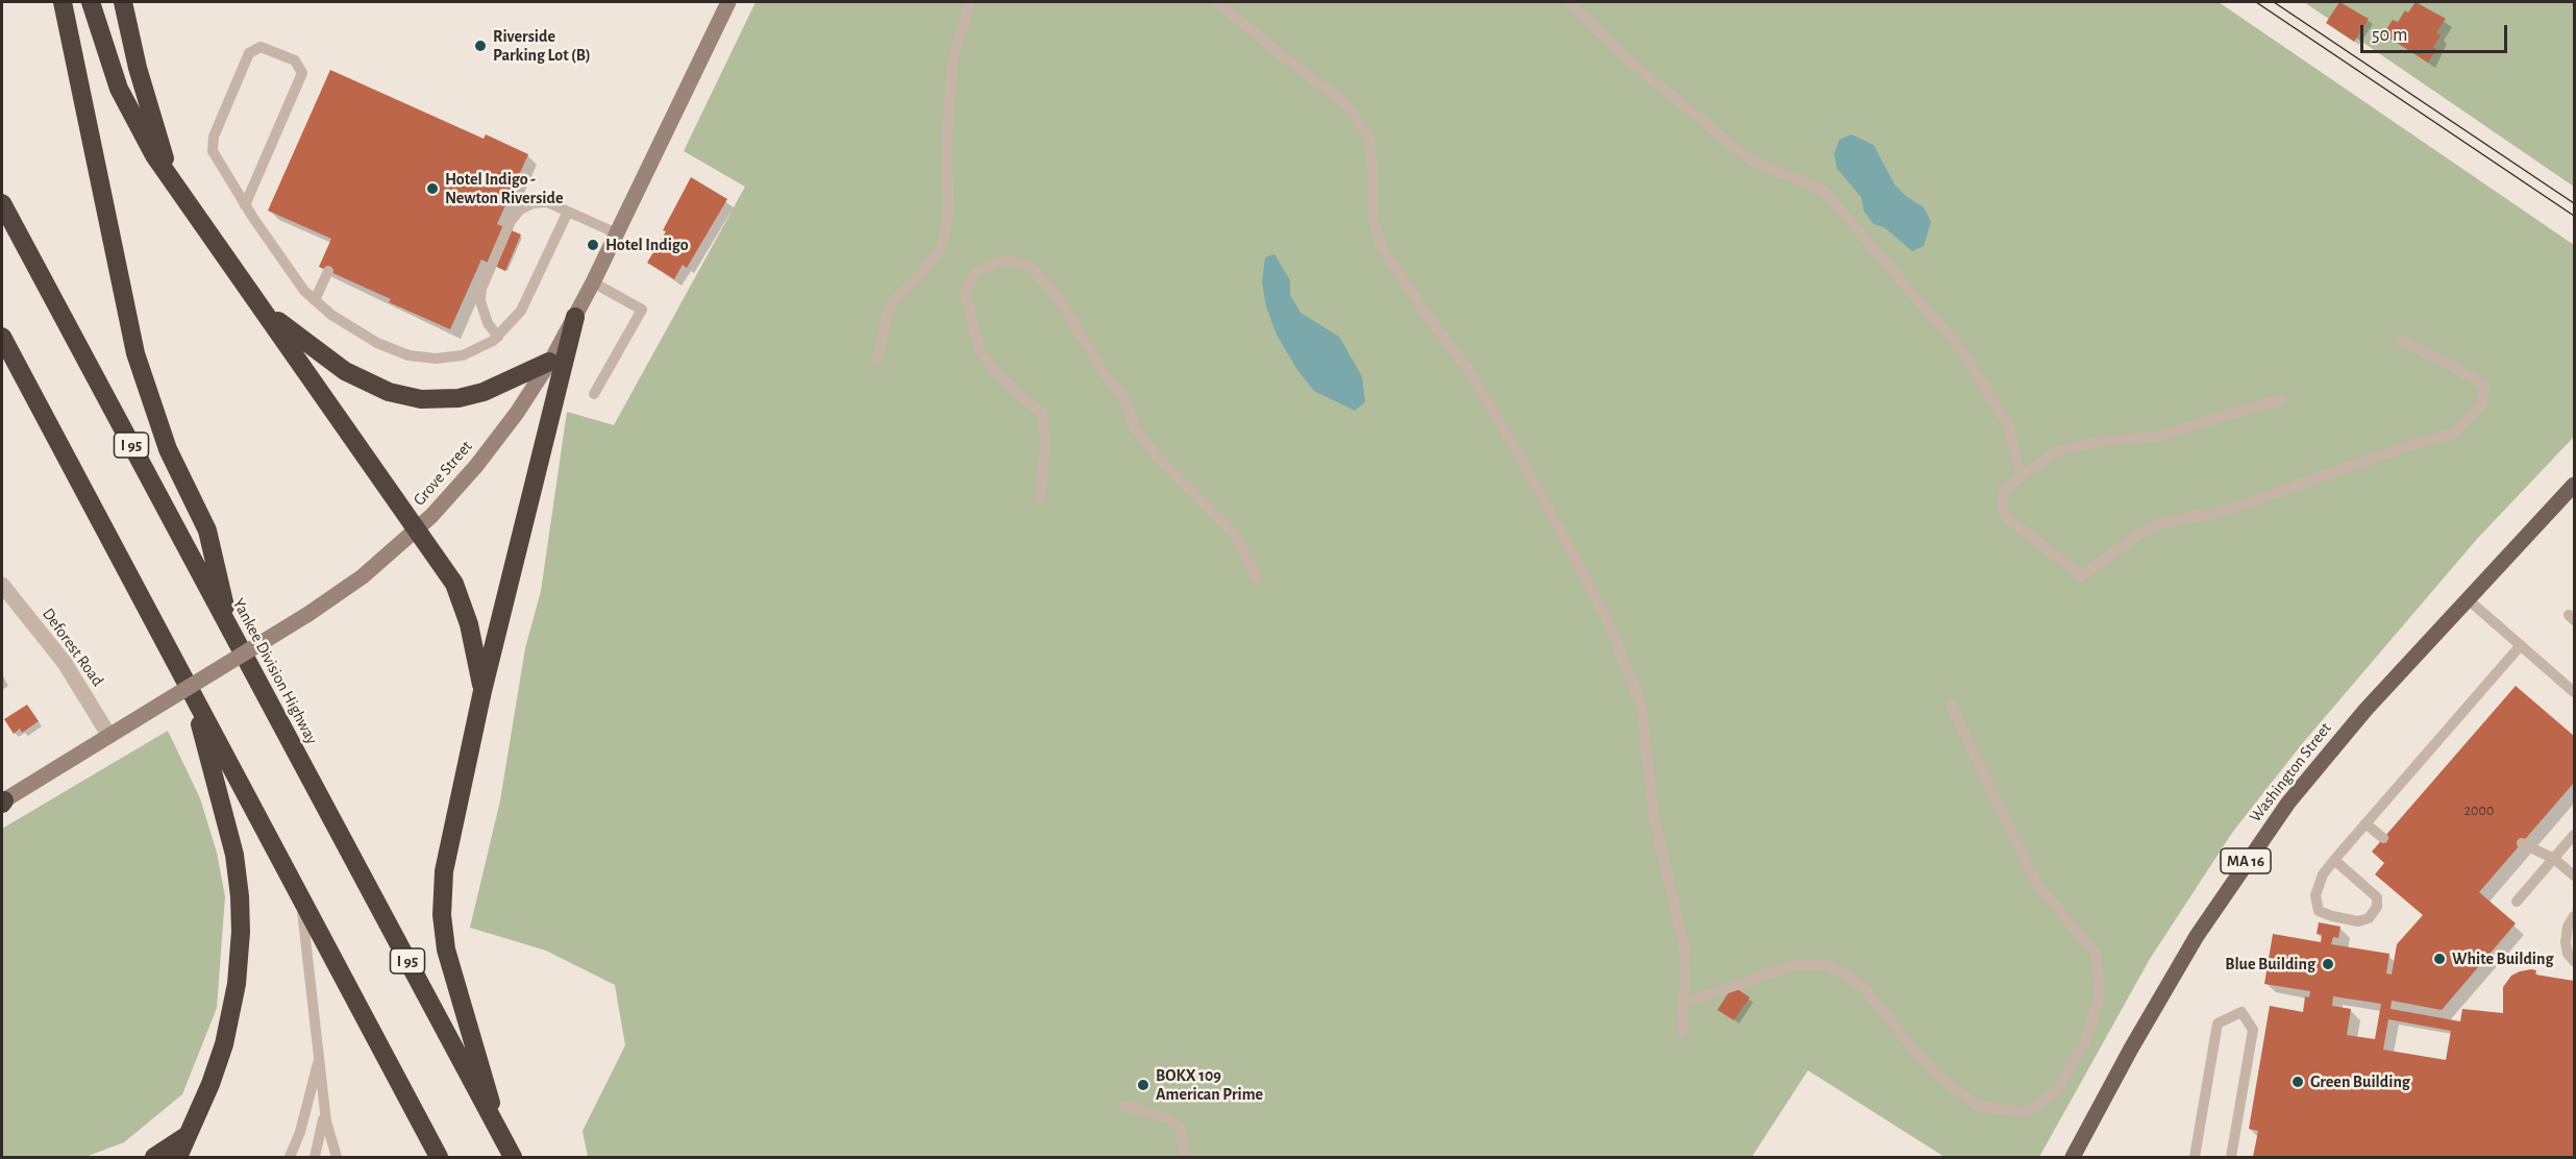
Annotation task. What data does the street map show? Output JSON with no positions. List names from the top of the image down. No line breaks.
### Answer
{"streets":{"highway":["I 95","Yankee Division Highway"],"main road":["Grove Street","Washington Street","MA 16"],"street":["Deforest Road"]},"crossings":[["Grove Street","Deforest Road"]],"places":["Riverside Parking Lot (B)","Hotel Indigo - Newton Riverside","Hotel Indigo","White Building","Blue Building","Green Building","BOKX 109 American Prime"],"house_numbers":["2000"],"scale_bar":"50 m"}
